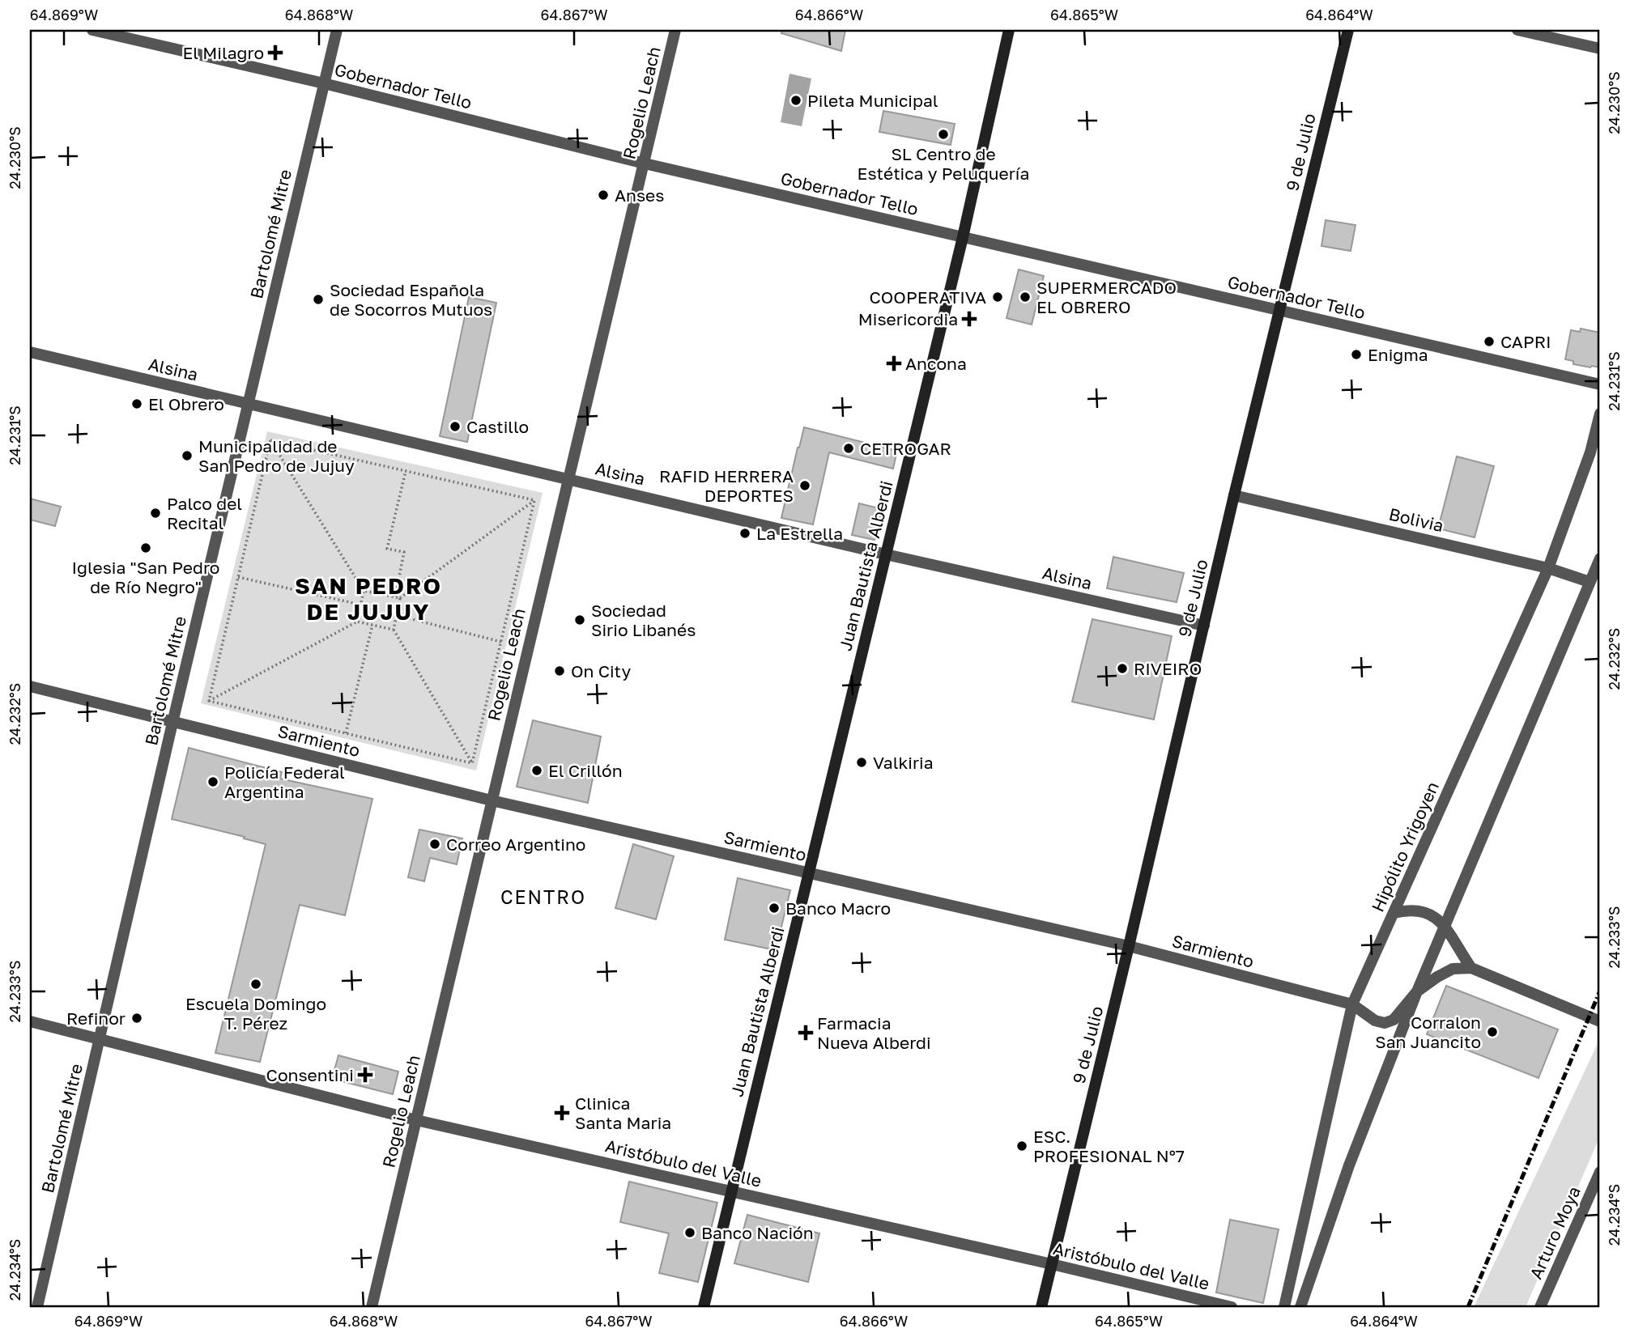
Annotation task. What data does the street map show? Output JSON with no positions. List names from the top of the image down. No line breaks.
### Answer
{"streets":{"main road":["9 de Julio","Juan Bautista Alberdi"],"street":["Gobernador Tello","Rogelio Leach","Bartolomé Mitre","Alsina","Bolivia","Sarmiento","Hipólito Yrigoyen","Aristóbulo del Valle","Arturo Moya"]},"crossings":[["Gobernador Tello","Rogelio Leach"],["Gobernador Tello","9 de Julio"],["Gobernador Tello","Bartolomé Mitre"],["Gobernador Tello","Juan Bautista Alberdi"],["Rogelio Leach","Alsina"],["Rogelio Leach","Sarmiento"],["Rogelio Leach","Aristóbulo del Valle"],["9 de Julio","Alsina"],["9 de Julio","Bolivia"],["9 de Julio","Sarmiento"],["9 de Julio","Aristóbulo del Valle"],["Bartolomé Mitre","Alsina"],["Bartolomé Mitre","Sarmiento"],["Bartolomé Mitre","Aristóbulo del Valle"],["Alsina","Juan Bautista Alberdi"],["Bolivia","Hipólito Yrigoyen"],["Juan Bautista Alberdi","Sarmiento"],["Juan Bautista Alberdi","Aristóbulo del Valle"],["Sarmiento","Hipólito Yrigoyen"]],"districts":["SAN PEDRO DE JUJUY","CENTRO"],"places":{"health":["El Milagro","Misericordia","Ancona","Farmacia Nueva Alberdi","Consentini","Clinica Santa Maria"],"other":["Pileta Municipal","SL Centro de Estética y Peluquería","Anses","COOPERATIVA","SUPERMERCADO EL OBRERO","Sociedad Española de Socorros Mutuos","CAPRI","Enigma","El Obrero","Castillo","CETROGAR","Municipalidad de San Pedro de Jujuy","RAFID HERRERA DEPORTES","Palco del Recital","La Estrella","Iglesia \"San Pedro de Río Negro\"","Sociedad Sirio Libanés","RIVEIRO","On City","Valkiria","El Crillón","Policía Federal Argentina","Correo Argentino","Banco Macro","Escuela Domingo T. Pérez","Refinor","Corralon San Juancito","ESC. PROFESIONAL N°7","Banco Nación"]},"coordinates":["64.869°W","64.868°W","64.867°W","64.866°W","64.865°W","64.864°W","24.230°S","24.231°S","24.232°S","24.233°S","24.234°S"]}
